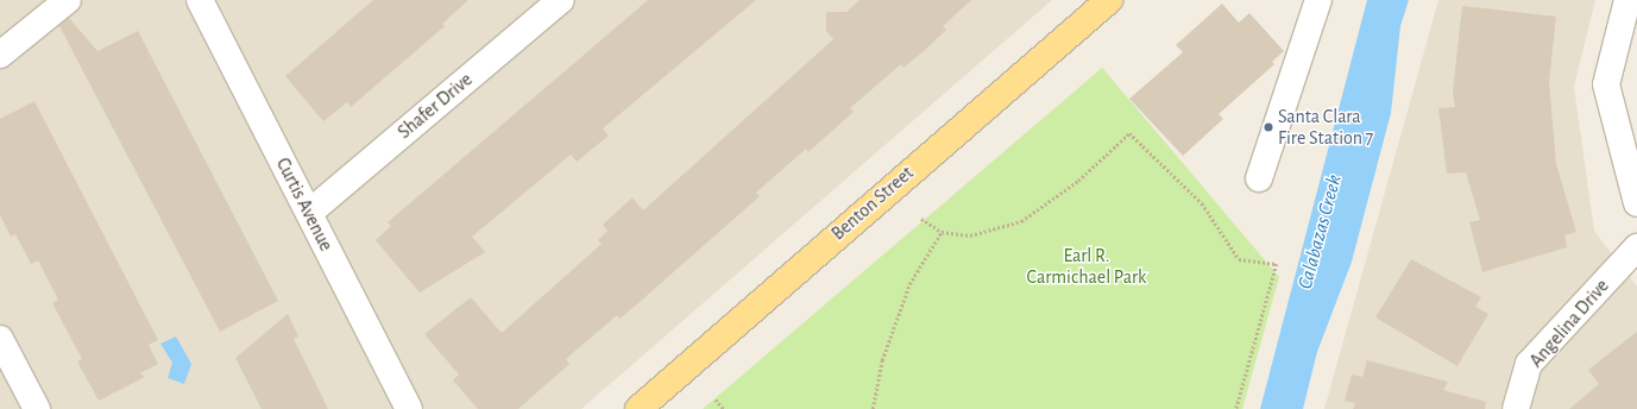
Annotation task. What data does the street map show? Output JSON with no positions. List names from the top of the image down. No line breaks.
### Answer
{"streets":{"main road":["Benton Street"],"street":["Shafer Drive","Curtis Avenue","Angelina Drive"]},"crossings":[["Shafer Drive","Curtis Avenue"]],"water":["Calabazas Creek"],"parks":["Earl R. Carmichael Park"],"places":["Santa Clara Fire Station 7"]}
